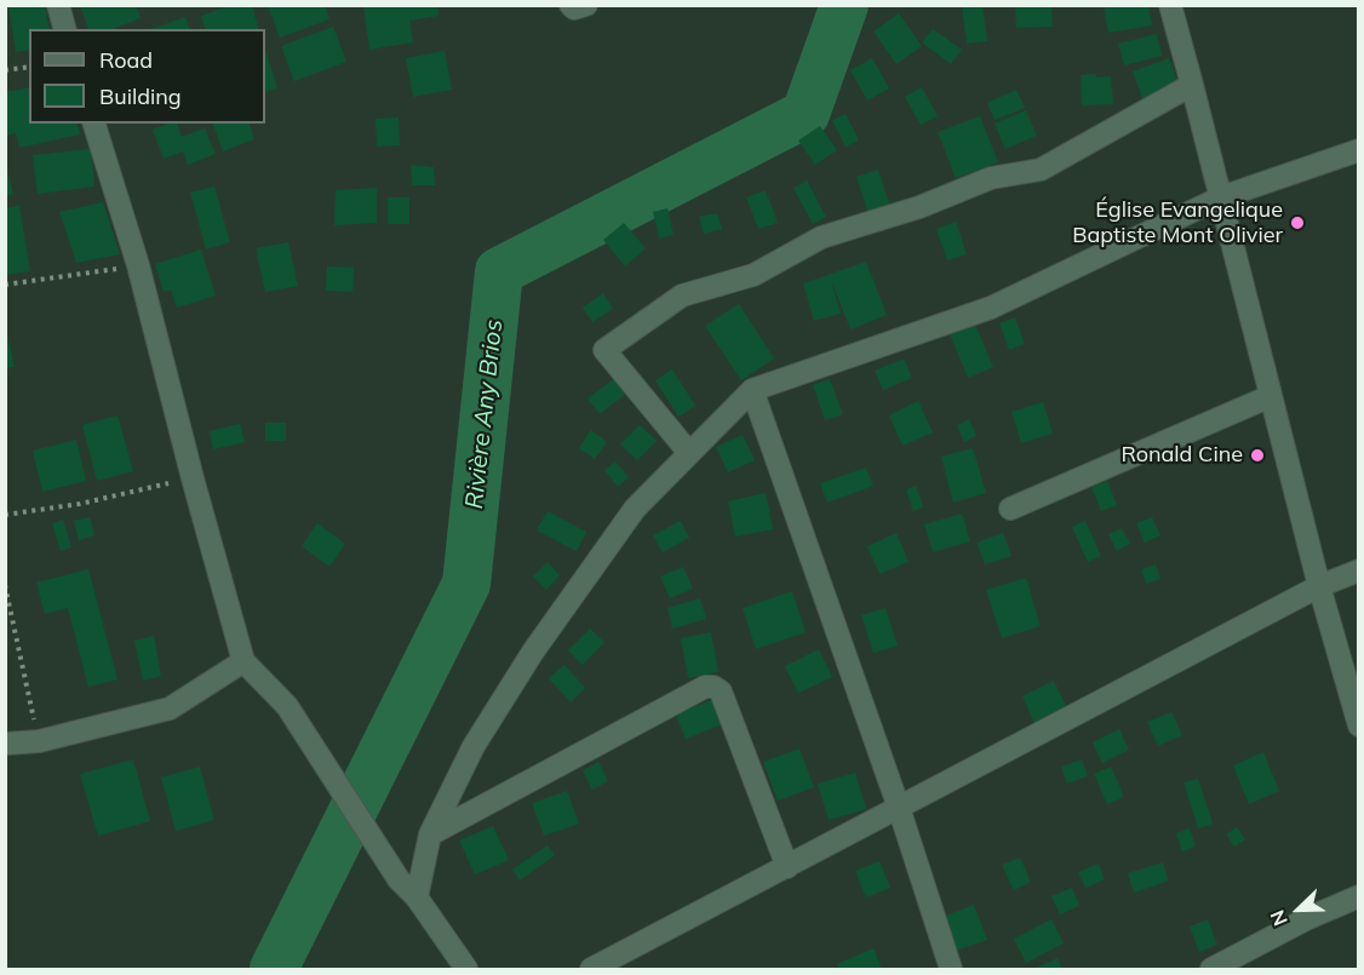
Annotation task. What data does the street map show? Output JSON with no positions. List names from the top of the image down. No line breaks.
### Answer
{"water":["Rivière Any Brios"],"places":["Église Evangelique Baptiste Mont Olivier","Ronald Cine"],"legend":["Road","Building"],"north":"bottom left"}
